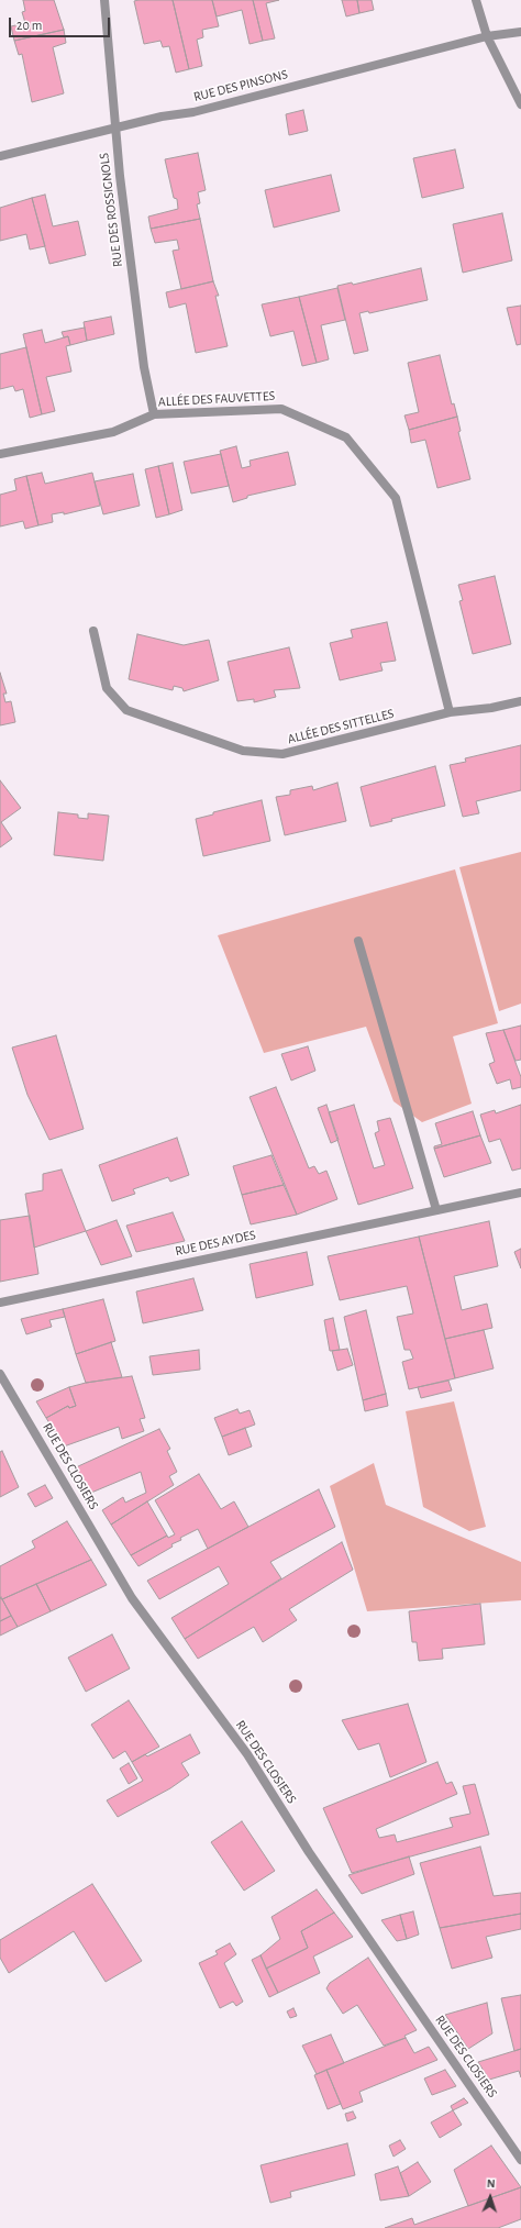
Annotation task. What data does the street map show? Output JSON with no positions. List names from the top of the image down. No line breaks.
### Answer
{"streets":{"street":["RUE DES PINSONS","RUE DES ROSSIGNOLS","ALLÉE DES FAUVETTES","ALLÉE DES SITTELLES","RUE DES AYDES","RUE DES CLOSIERS"]},"crossings":[["RUE DES PINSONS","RUE DES ROSSIGNOLS"],["RUE DES ROSSIGNOLS","ALLÉE DES FAUVETTES"],["ALLÉE DES FAUVETTES","ALLÉE DES SITTELLES"]],"scale_bar":"20 m","north":"top"}
